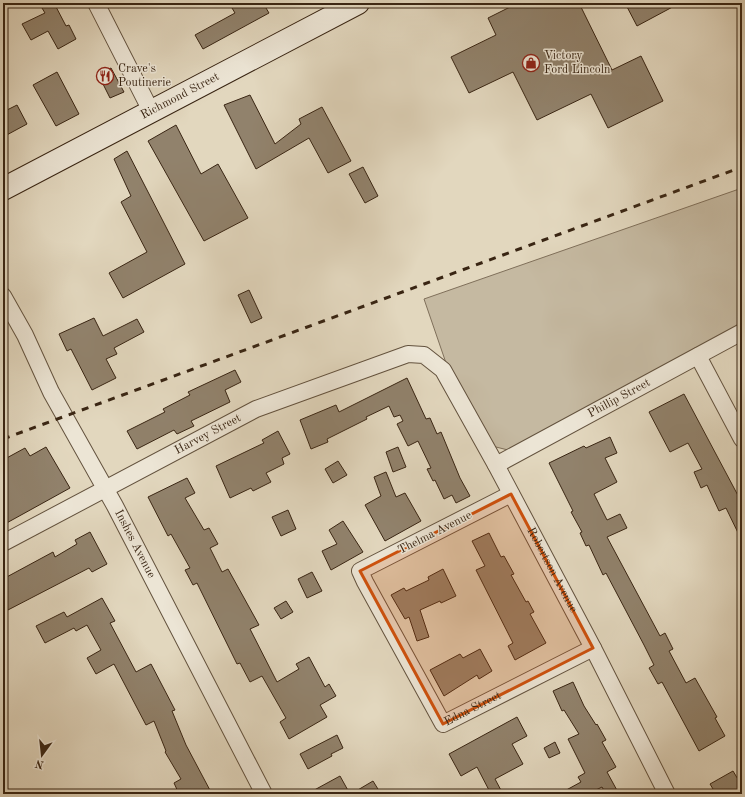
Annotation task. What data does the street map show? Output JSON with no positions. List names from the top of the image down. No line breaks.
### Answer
{"streets":{"main road":["Richmond Street"],"street":["Phillip Street","Harvey Street","Thelma Avenue","Inshes Avenue","Robertson Avenue","Edna Street"]},"crossings":[["Phillip Street","Robertson Avenue"],["Harvey Street","Inshes Avenue"],["Harvey Street","Robertson Avenue"],["Thelma Avenue","Robertson Avenue"],["Thelma Avenue","Edna Street"],["Robertson Avenue","Edna Street"]],"places":{"shop":["Victory Ford Lincoln"],"restaurant":["Crave's Poutinerie"]},"north":"bottom"}
